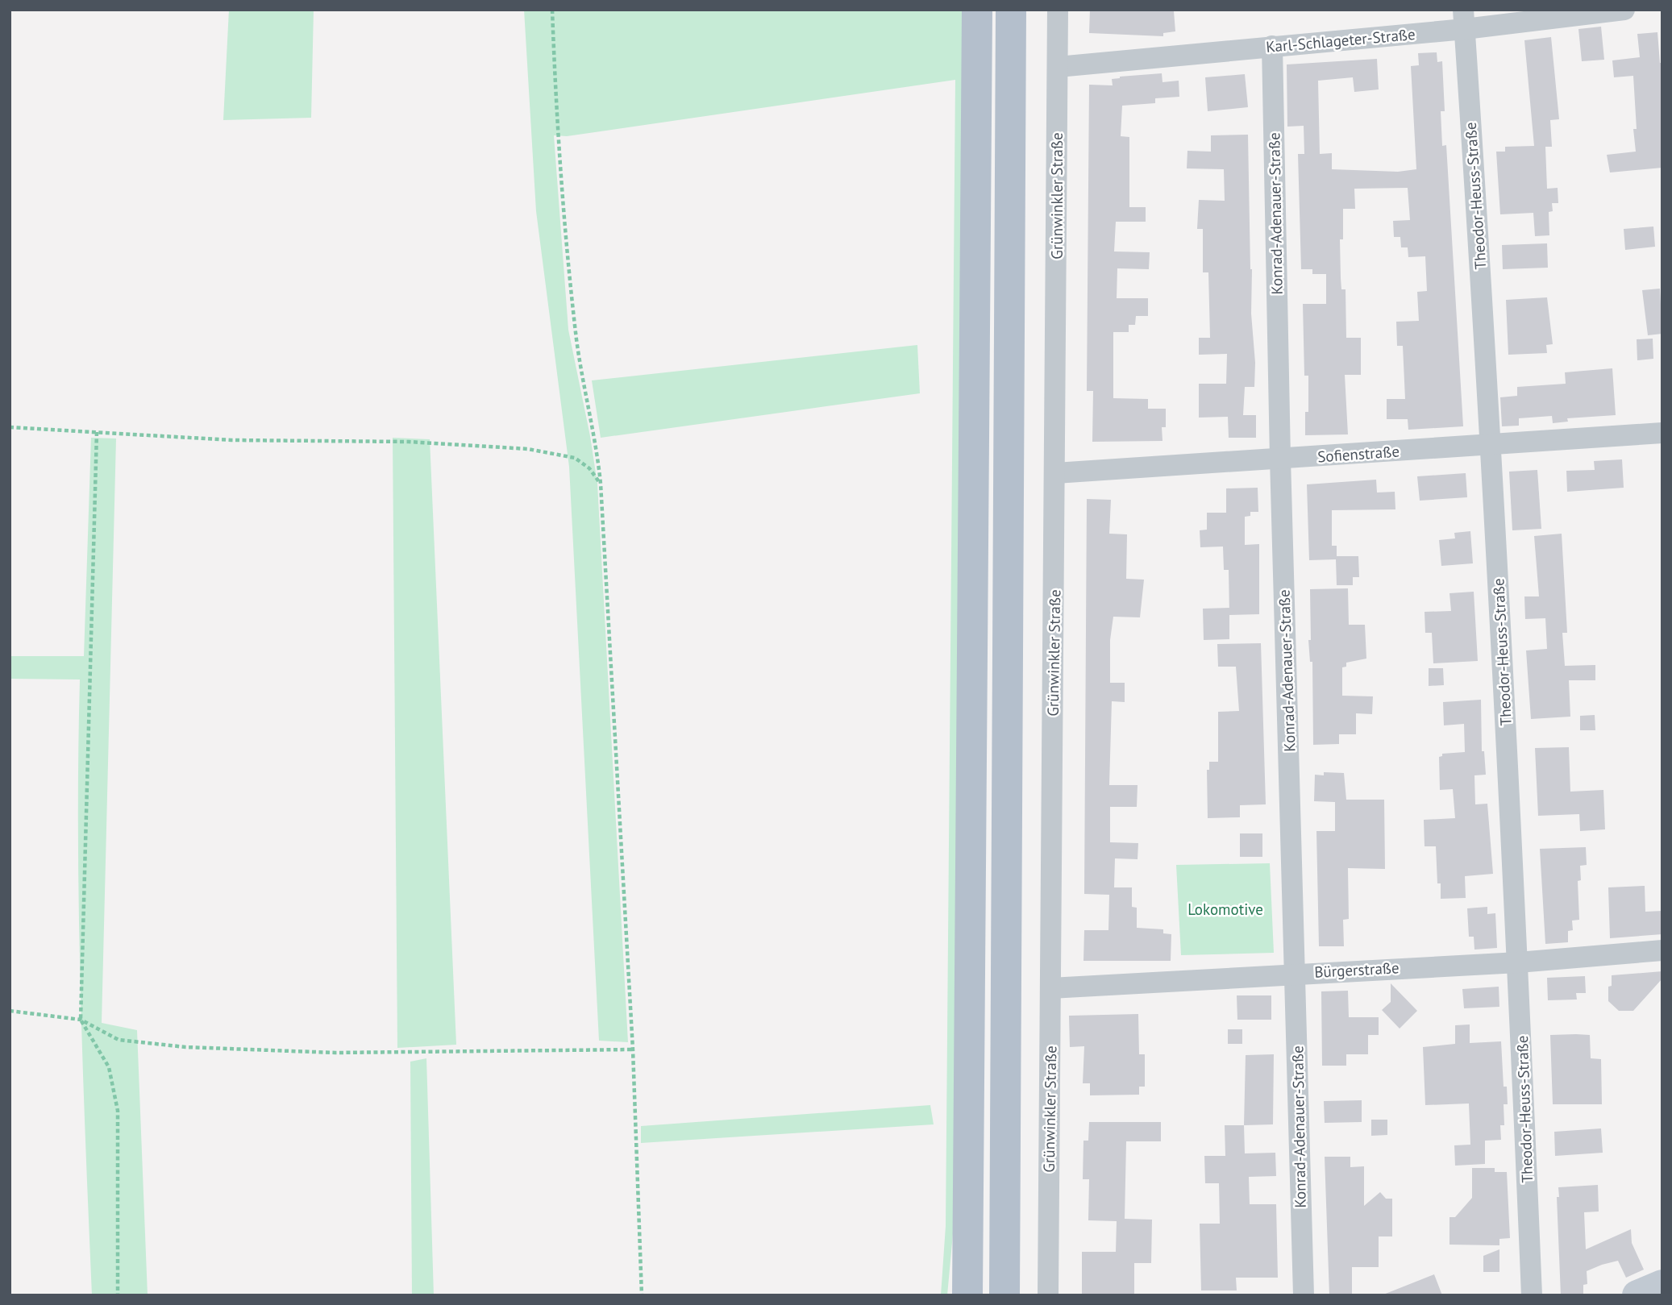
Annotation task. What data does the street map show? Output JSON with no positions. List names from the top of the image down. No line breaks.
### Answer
{"streets":{"street":["Karl-Schlageter-Straße","Grünwinkler Straße","Theodor-Heuss-Straße","Konrad-Adenauer-Straße","Sofienstraße","Bürgerstraße"]},"crossings":[["Karl-Schlageter-Straße","Grünwinkler Straße"],["Karl-Schlageter-Straße","Theodor-Heuss-Straße"],["Karl-Schlageter-Straße","Konrad-Adenauer-Straße"],["Grünwinkler Straße","Sofienstraße"],["Grünwinkler Straße","Bürgerstraße"],["Theodor-Heuss-Straße","Sofienstraße"],["Theodor-Heuss-Straße","Bürgerstraße"],["Konrad-Adenauer-Straße","Sofienstraße"],["Konrad-Adenauer-Straße","Bürgerstraße"]],"parks":["Lokomotive"]}
